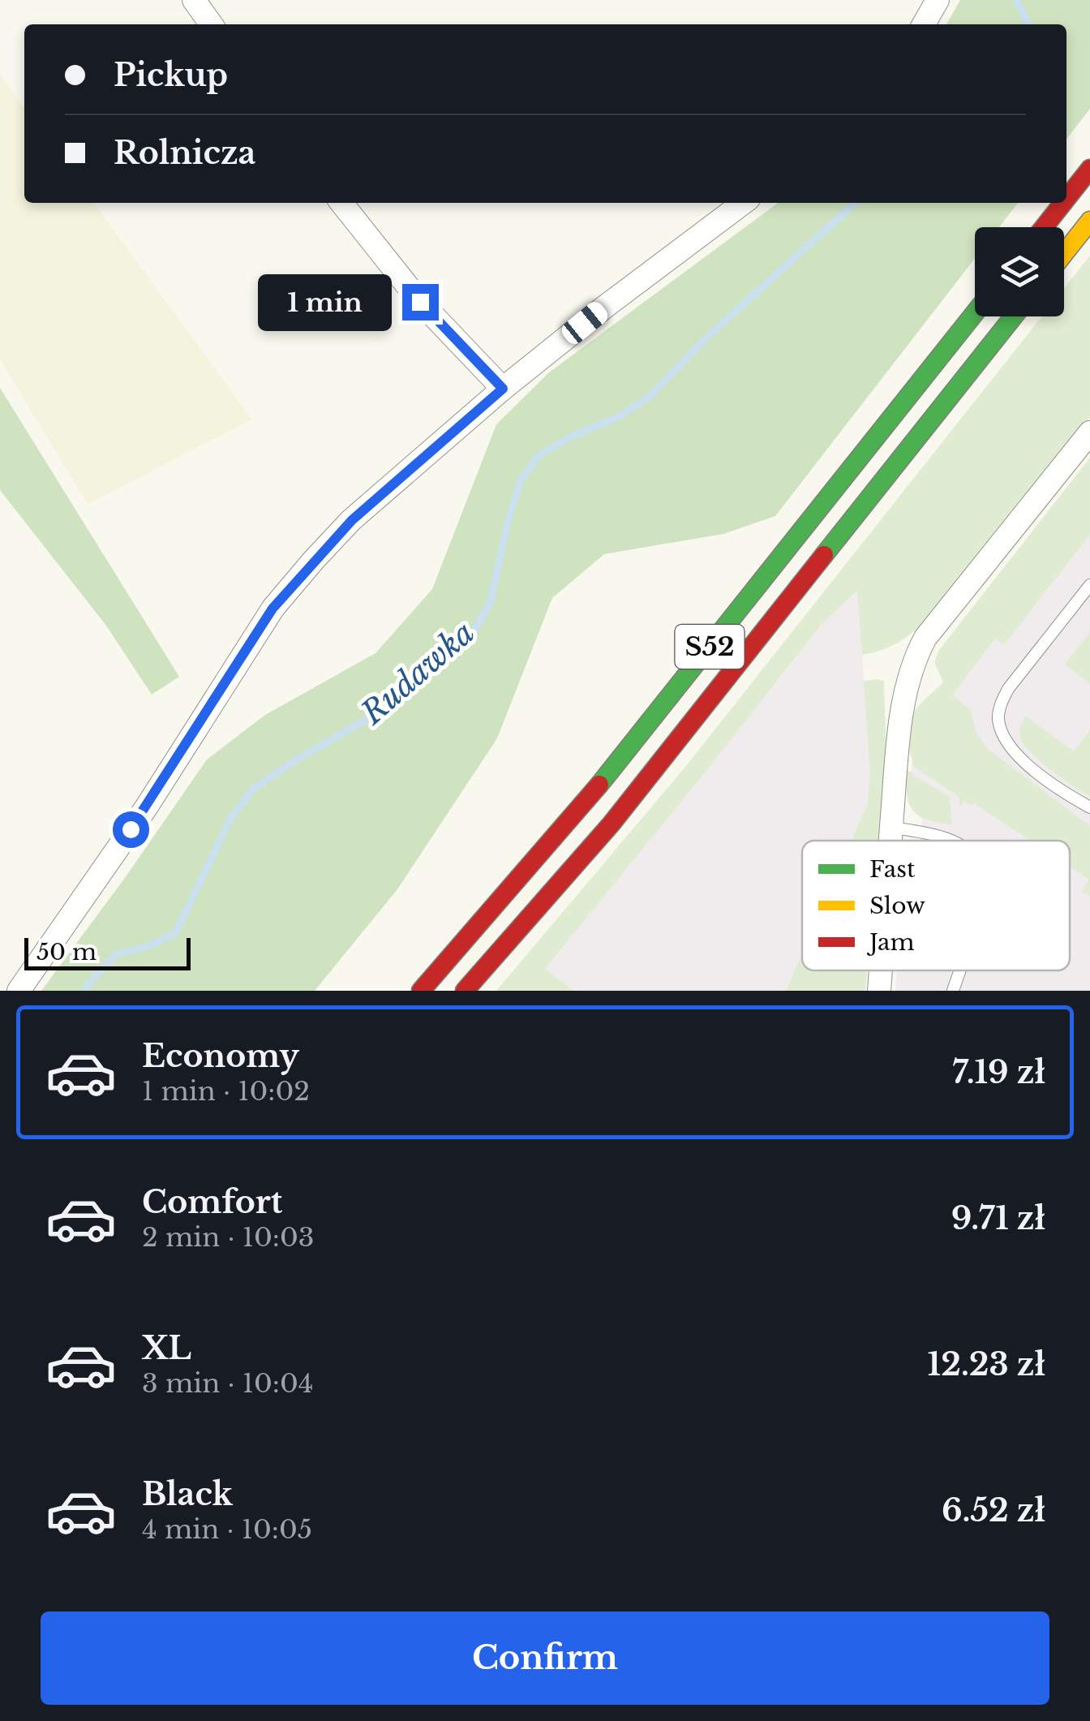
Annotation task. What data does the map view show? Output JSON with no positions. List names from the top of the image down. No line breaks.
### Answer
{"streets":{"highway":["S52"]},"water":["Rudawka"],"legend":["Fast","Slow","Jam"],"scale_bar":"50 m","page":{"banner":["Pickup","Rolnicza"],"bubble":"1 min","scale":"50 m","list":[{"name":"Economy","note":"1 min · 10:02","value":"7.19 zł"},{"name":"Comfort","note":"2 min · 10:03","value":"9.71 zł"},{"name":"XL","note":"3 min · 10:04","value":"12.23 zł"},{"name":"Black","note":"4 min · 10:05","value":"6.52 zł"}],"buttons":"Confirm"}}
